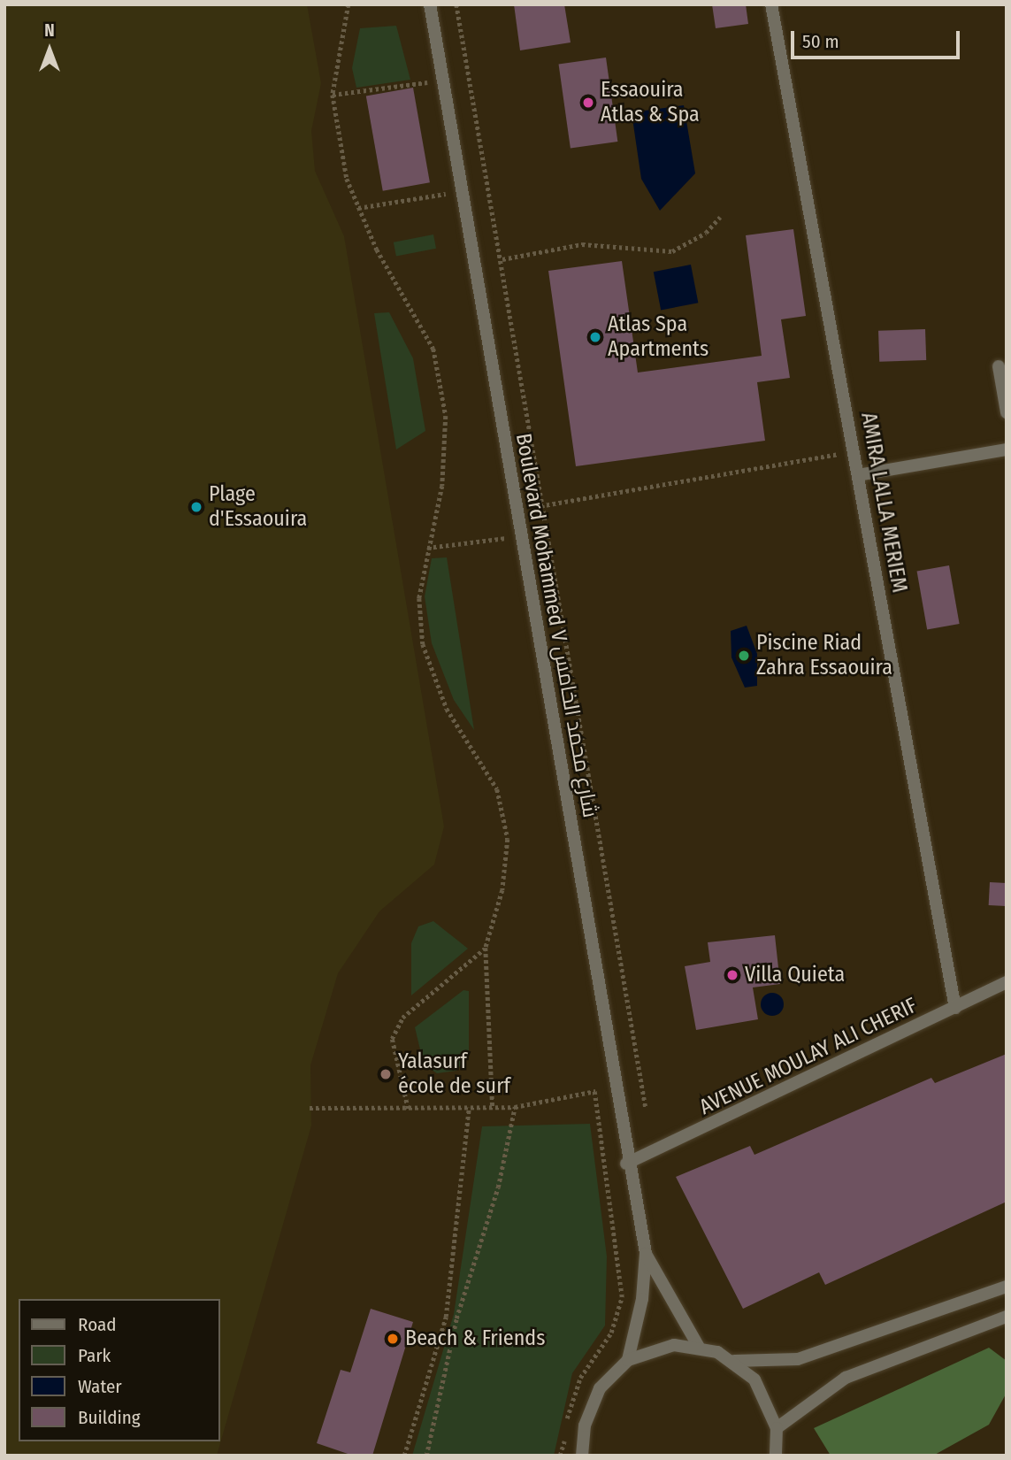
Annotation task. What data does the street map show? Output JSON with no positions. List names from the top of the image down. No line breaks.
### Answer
{"streets":{"street":["AMIRA LALLA MERIEM","Boulevard Mohammed V شارع محمد الخامس","AVENUE MOULAY ALI CHERIF"]},"crossings":[["AMIRA LALLA MERIEM","AVENUE MOULAY ALI CHERIF"],["Boulevard Mohammed V شارع محمد الخامس","AVENUE MOULAY ALI CHERIF"]],"places":["Essaouira Atlas & Spa","Atlas Spa Apartments","Plage d'Essaouira","Piscine Riad Zahra Essaouira","Villa Quieta","Yalasurf école de surf","Beach & Friends"],"legend":["Road","Park","Water","Building"],"scale_bar":"50 m","north":"top"}
